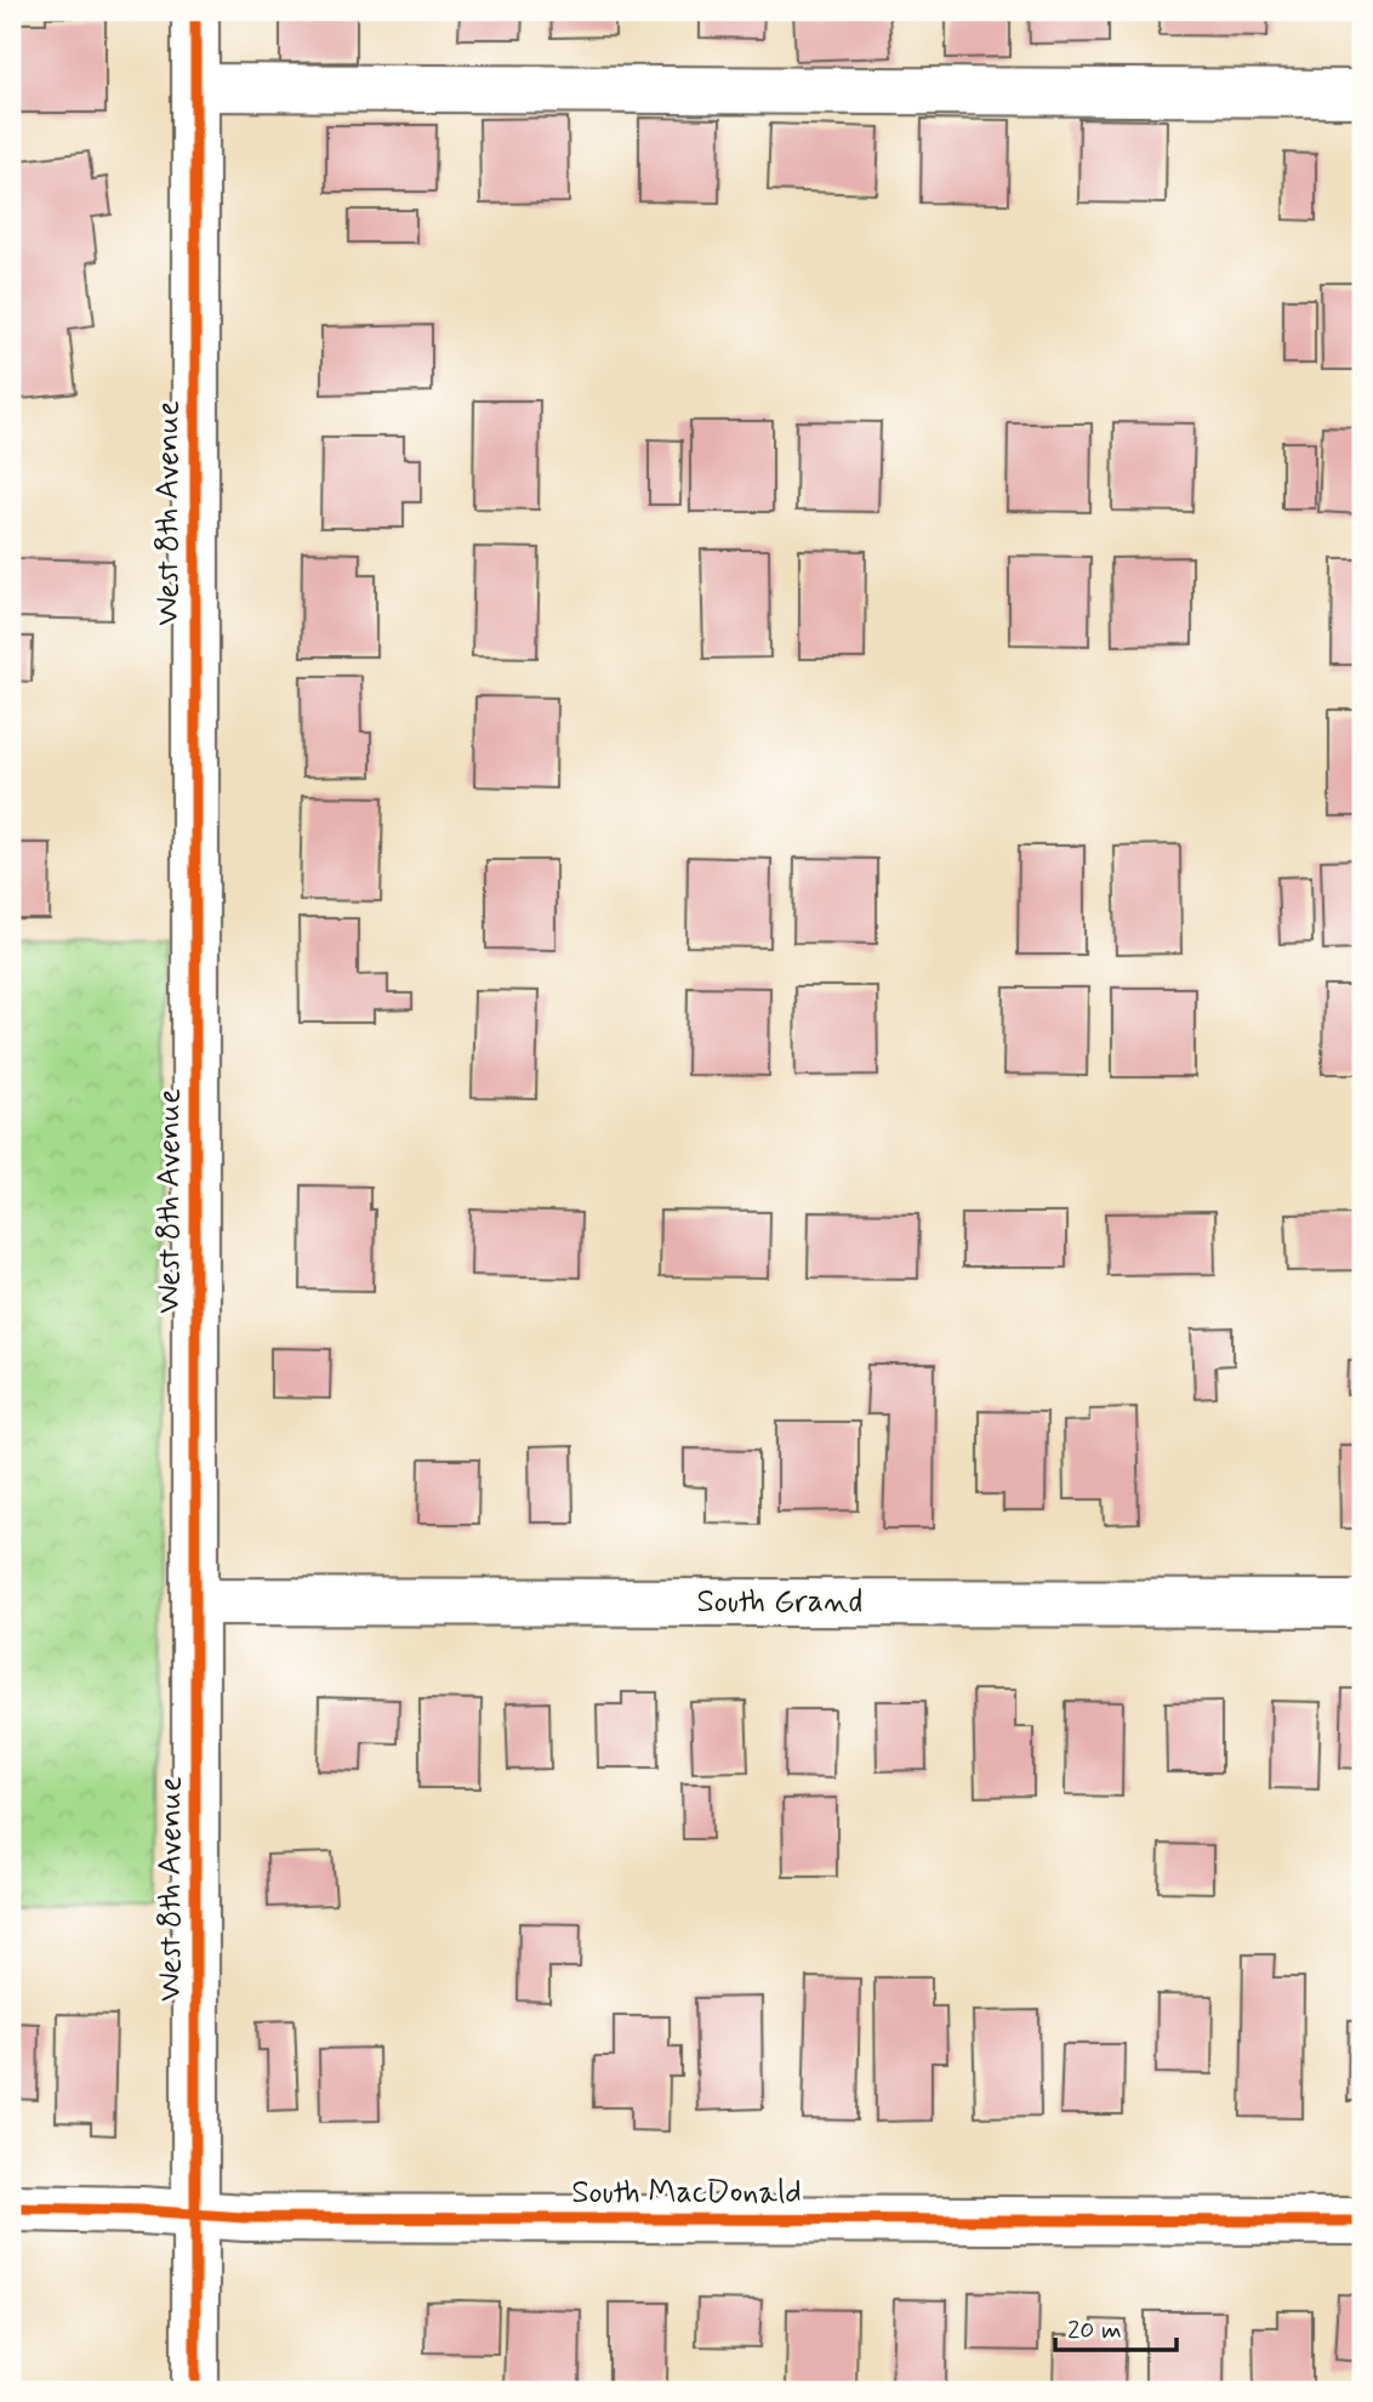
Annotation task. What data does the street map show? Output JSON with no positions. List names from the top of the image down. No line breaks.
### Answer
{"streets":{"street":["West 8th Avenue","South Grand","South MacDonald"]},"crossings":[["West 8th Avenue","South Grand"],["West 8th Avenue","South MacDonald"]],"scale_bar":"20 m"}
